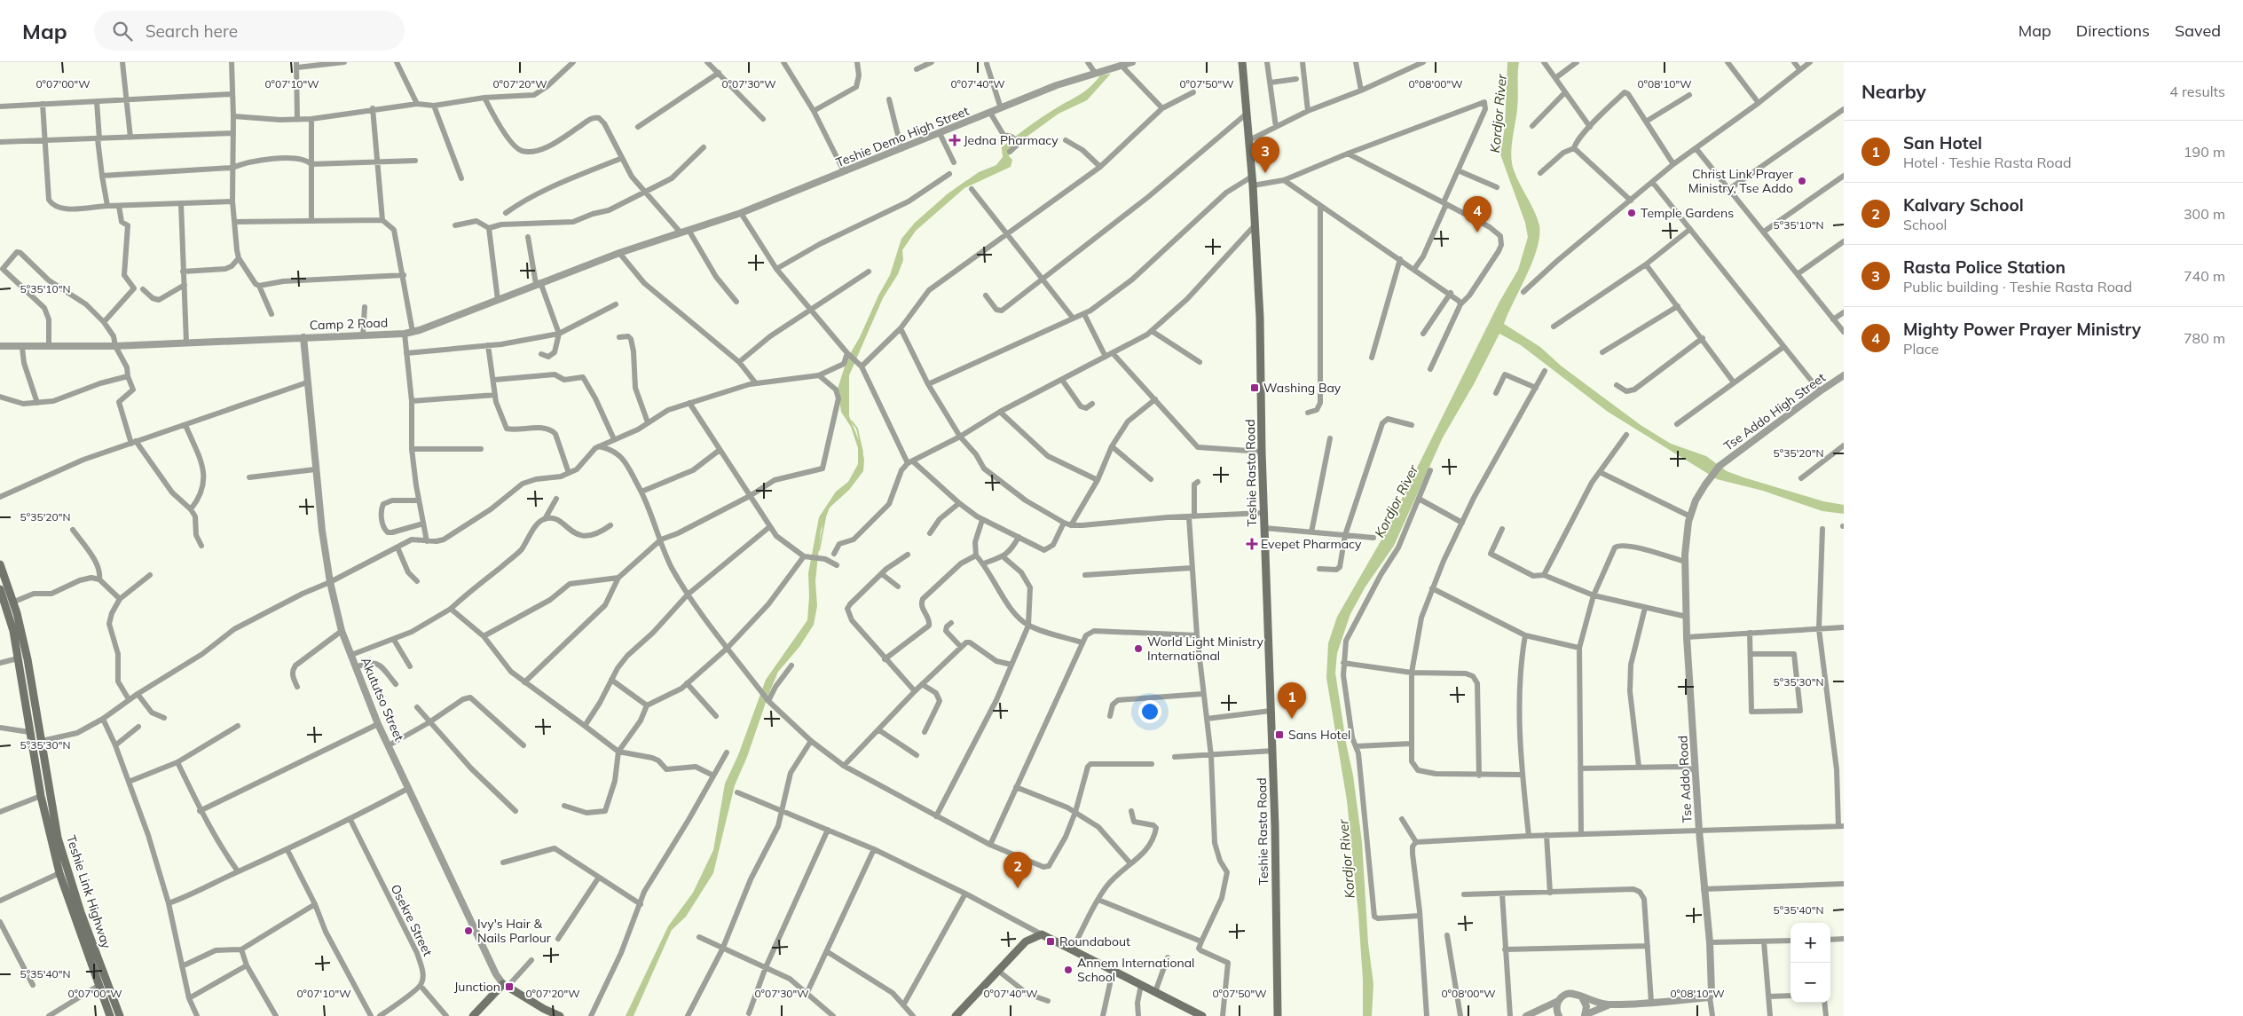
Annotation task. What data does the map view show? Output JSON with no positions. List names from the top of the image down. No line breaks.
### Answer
{"streets":{"main road":["Teshie Rasta Road","Teshie Link Highway"],"street":["Teshie Demo High Street","Camp 2 Road","Tse Addo High Street","Akututso Street","Tse Addo Road","Osekre Street"]},"crossings":[["Teshie Demo High Street","Camp 2 Road"],["Camp 2 Road","Akututso Street"],["Tse Addo High Street","Tse Addo Road"]],"water":["Kordjor River"],"places":{"health":["Jedna Pharmacy","Evepet Pharmacy"],"other":["Christ Link Prayer Ministry, Tse Addo","Temple Gardens","World Light Ministry International","Ivy's Hair & Nails Parlour","Annem International School"],"transit":["Washing Bay","Sans Hotel","Roundabout","Junction"]},"page":{"header":"Map","search":"Search here","nav":["Map","Directions","Saved"],"heading":["Nearby","4 results"],"list":[{"mark":"1","name":"San Hotel","note":"Hotel · Teshie Rasta Road","value":"190 m"},{"mark":"2","name":"Kalvary School","note":"School","value":"300 m"},{"mark":"3","name":"Rasta Police Station","note":"Public building · Teshie Rasta Road","value":"740 m"},{"mark":"4","name":"Mighty Power Prayer Ministry","note":"Place","value":"780 m"}],"pins":["3","4","1","2"],"map_buttons":["+","−"]},"coordinates":["0°07'00\"W","0°07'10\"W","0°07'20\"W","0°07'30\"W","0°07'40\"W","0°07'50\"W","0°08'00\"W","0°08'10\"W","5°35'10\"N","5°35'20\"N","5°35'30\"N","5°35'40\"N"]}
